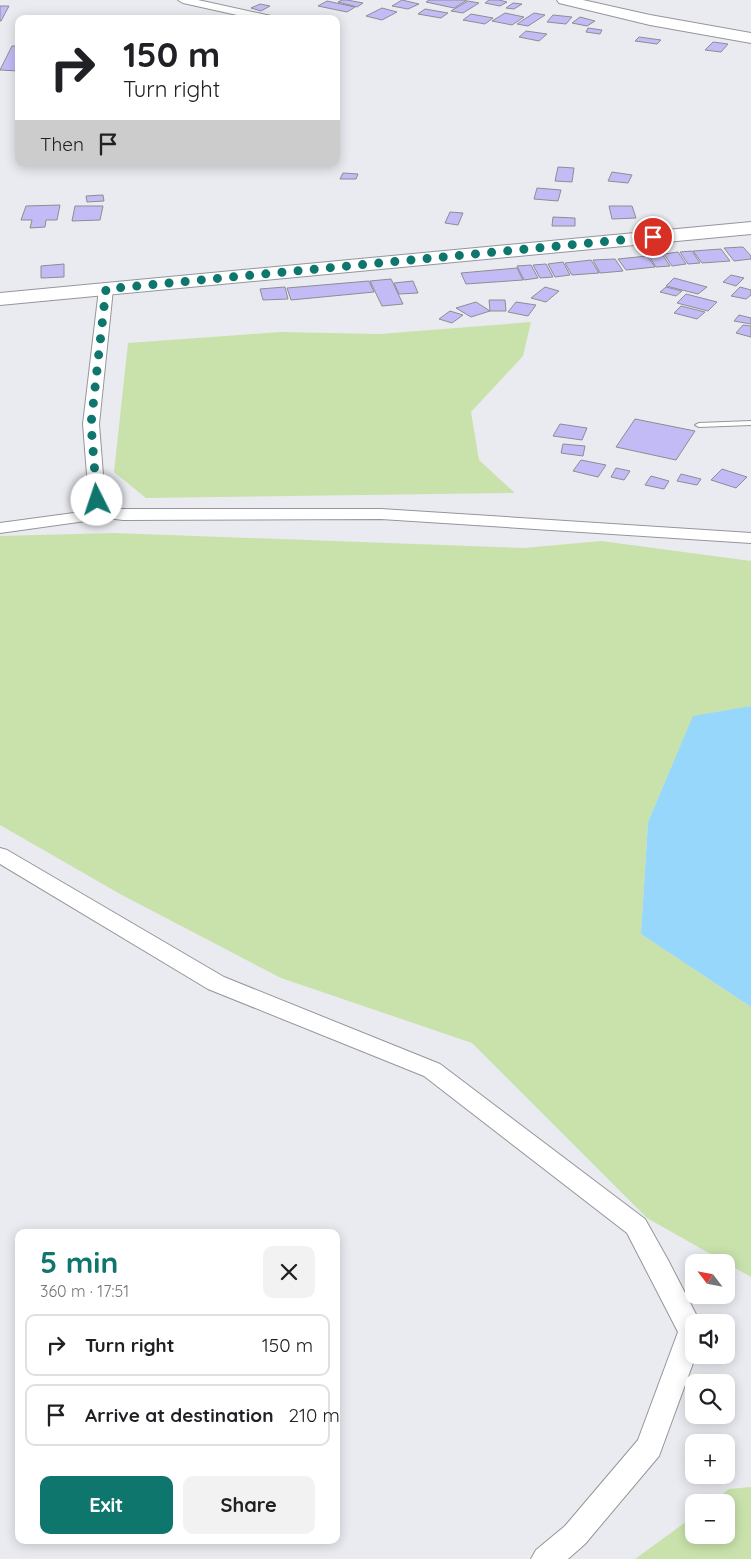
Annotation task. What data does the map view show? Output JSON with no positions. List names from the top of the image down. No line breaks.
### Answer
{"north":"top left","page":{"turn":["150 m","Turn right"],"then":"Then","heading":["5 min","360 m · 17:51"],"map_buttons":["+","−"],"list":[{"name":"Turn right","value":"150 m"},{"name":"Arrive at destination","value":"210 m"}],"buttons":["Exit","Share"]}}
